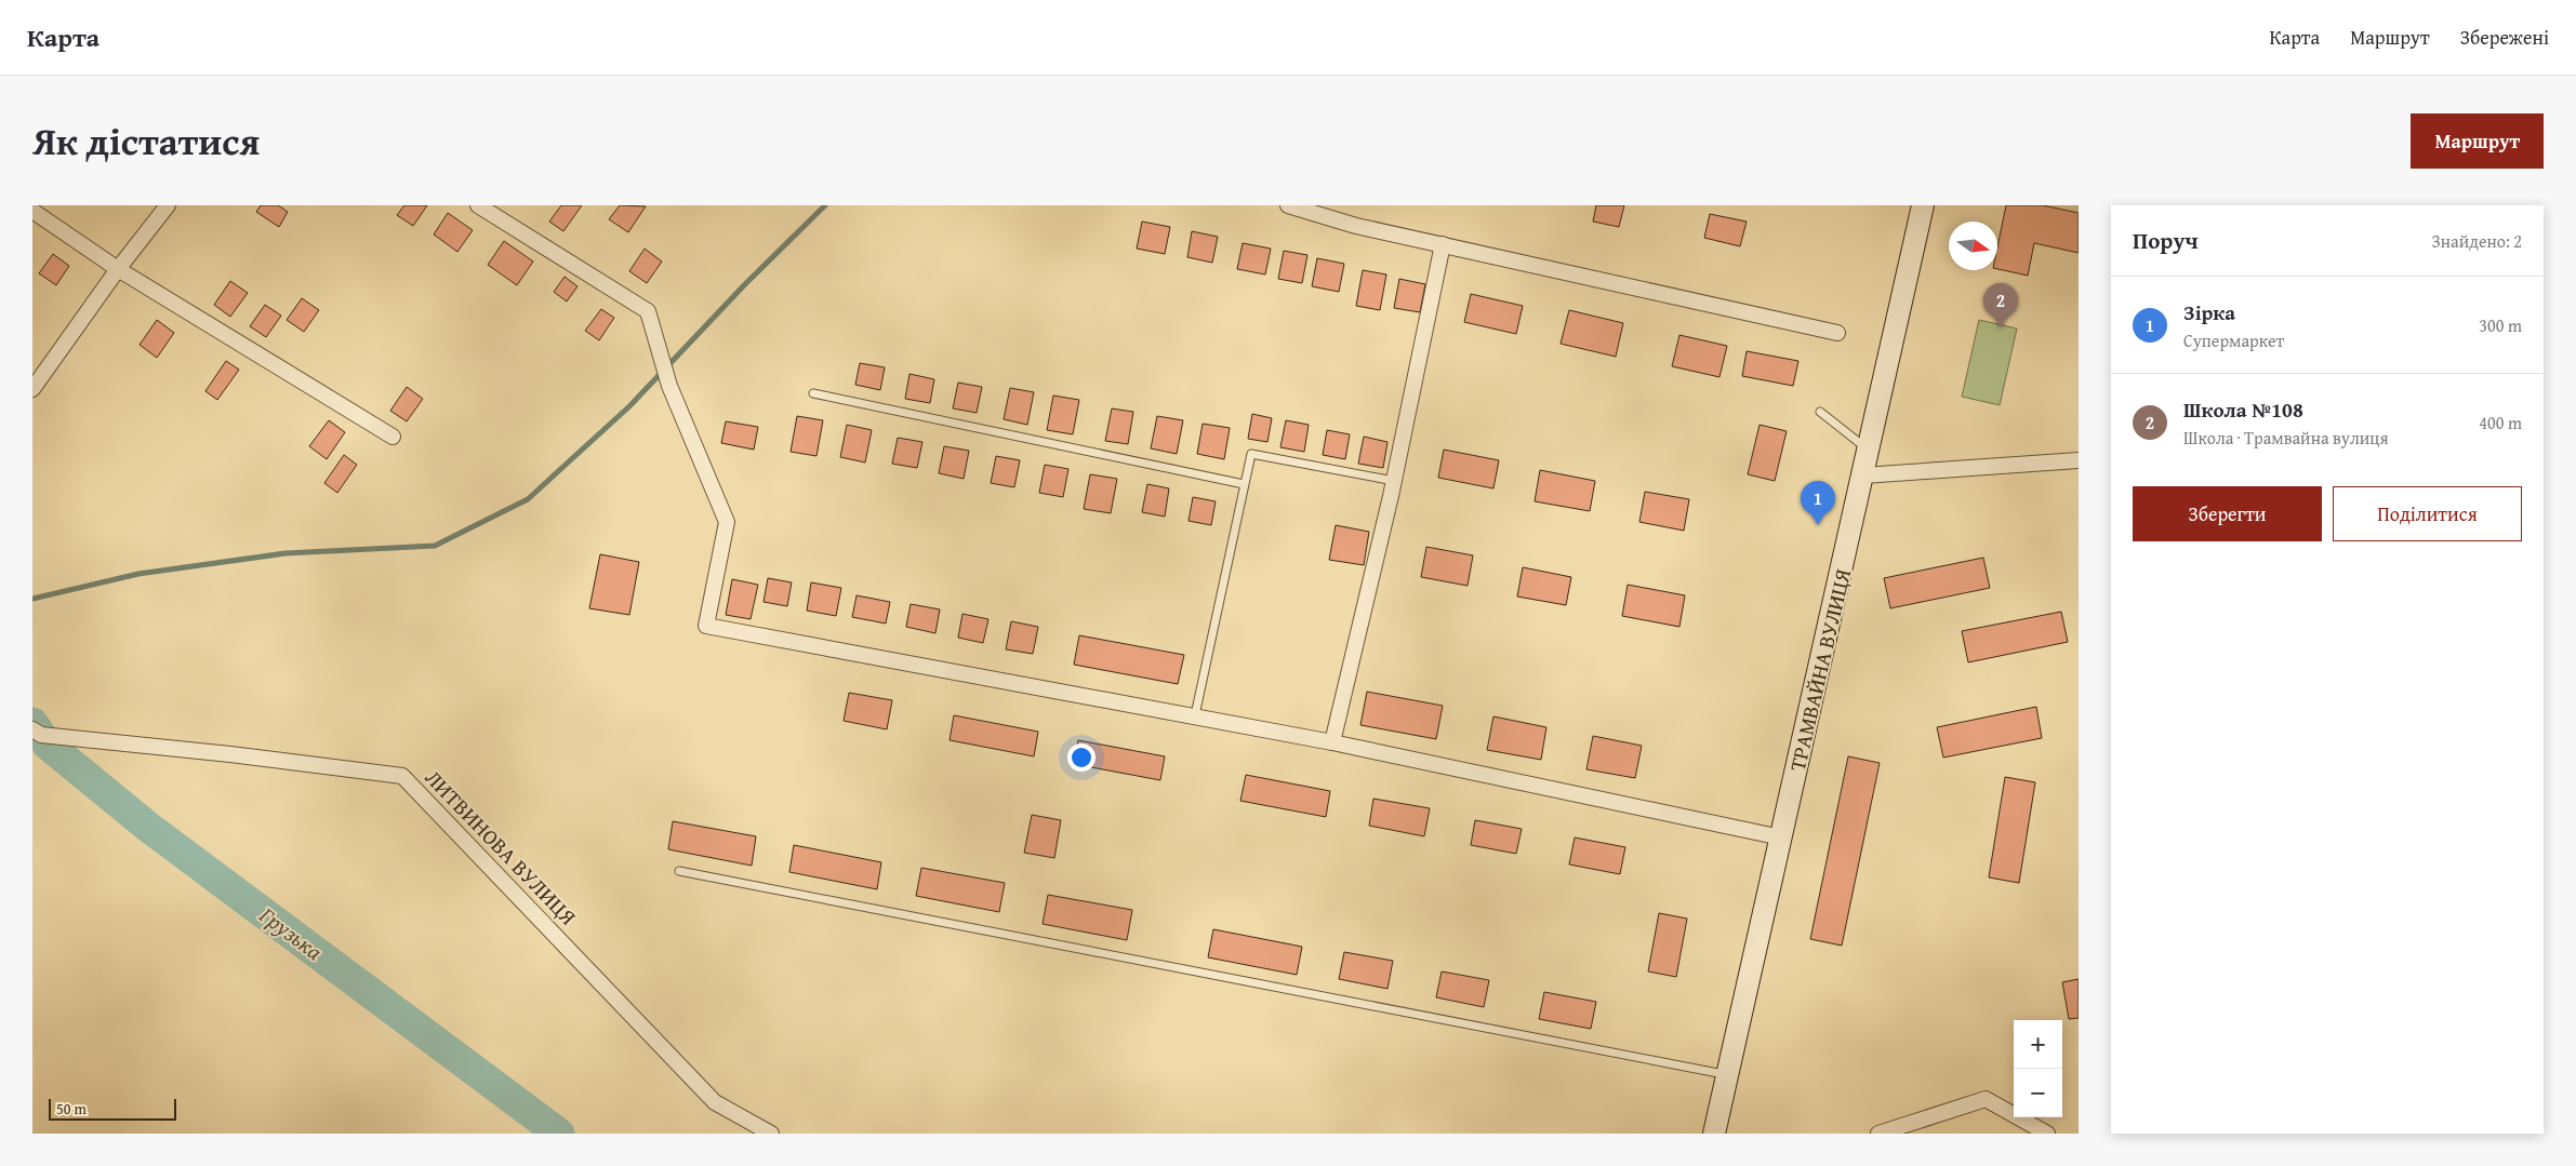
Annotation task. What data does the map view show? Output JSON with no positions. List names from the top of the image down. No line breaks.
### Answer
{"streets":{"street":["ТРАМВАЙНА ВУЛИЦЯ","ЛИТВИНОВА ВУЛИЦЯ"]},"water":["Грузька"],"scale_bar":"50 m","north":"right","page":{"header":"Карта","nav":["Карта","Маршрут","Збережені"],"title":"Як дістатися","buttons":["Маршрут",["Зберегти","Поділитися"]],"heading":["Поруч","Знайдено: 2"],"list":[{"mark":"1","name":"Зірка","note":"Супермаркет","value":"300 m"},{"mark":"2","name":"Школа №108","note":"Школа · Трамвайна вулиця","value":"400 m"}],"pins":["2","1"],"map_buttons":["+","−"],"scale":"50 m"}}
